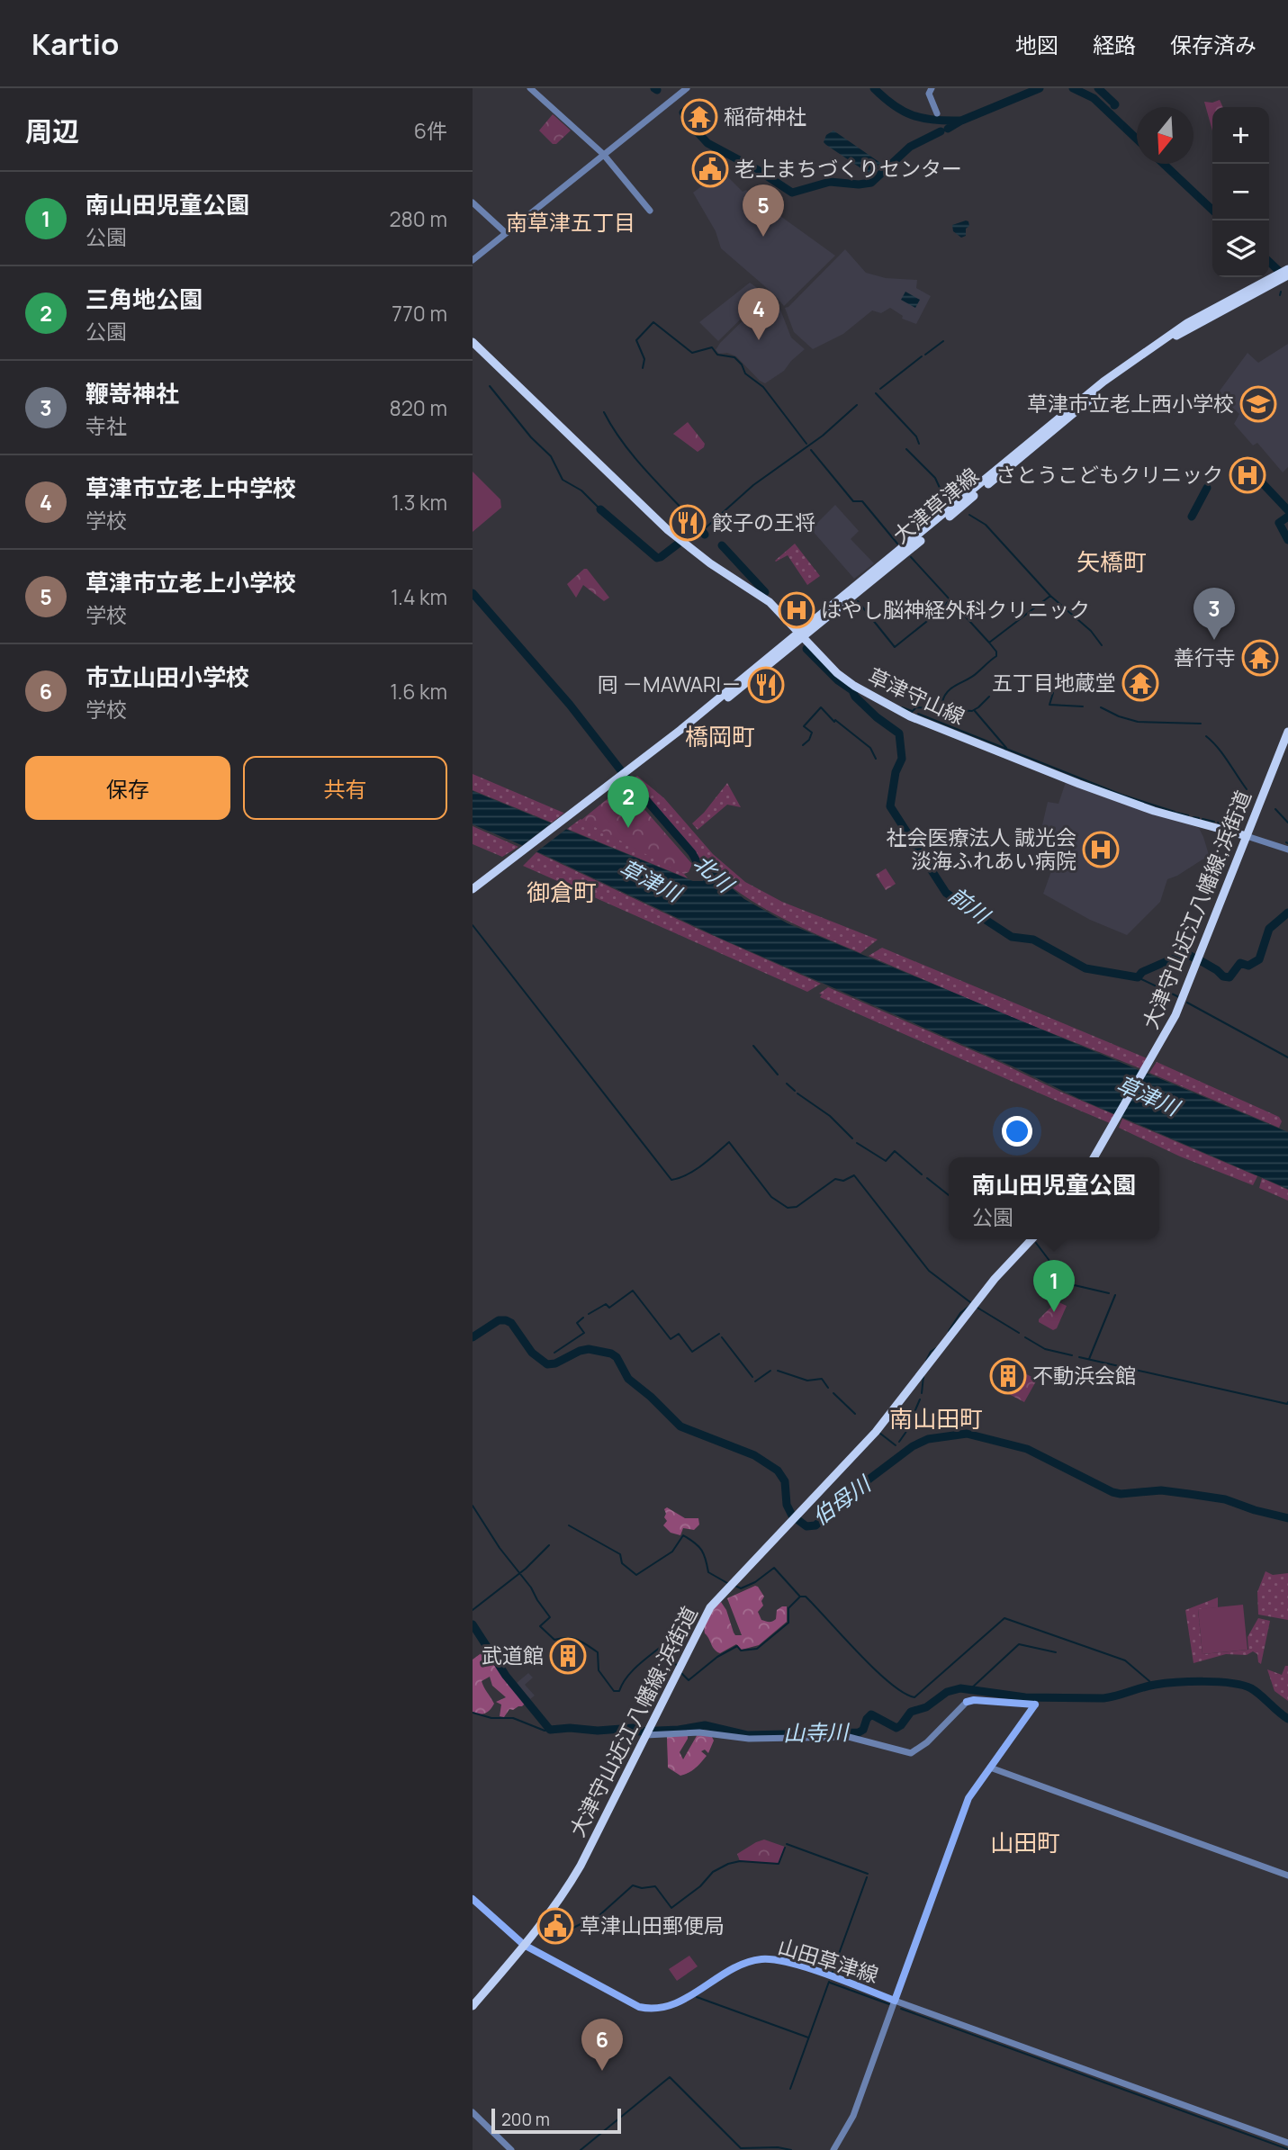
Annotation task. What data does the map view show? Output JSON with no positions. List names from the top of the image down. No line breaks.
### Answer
{"streets":{"main road":["大津草津線","草津守山線","大津守山近江八幡線;浜街道","山田草津線"]},"crossings":[["大津草津線","草津守山線"],["草津守山線","大津守山近江八幡線;浜街道"],["大津守山近江八幡線;浜街道","山田草津線"]],"districts":["南草津五丁目","矢橋町","橋岡町","御倉町","南山田町","山田町"],"water":["北川","草津川","前川","伯母川","山寺川"],"places":{"temple":["稲荷神社","善行寺","五丁目地蔵堂"],"public building":["老上まちづくりセンター","草津山田郵便局"],"school or university":["草津市立老上西小学校"],"hospital":["さとうこどもクリニック","はやし脳神経外科クリニック","社会医療法人 誠光会 淡海ふれあい病院"],"restaurant":["餃子の王将","囘 －MAWARI－"],"building":["不動浜会館","武道館"]},"scale_bar":"200 m","north":"bottom","page":{"header":"Kartio","nav":["地図","経路","保存済み"],"heading":["周辺","6件"],"map_buttons":["+","−"],"list":[{"mark":"1","name":"南山田児童公園","note":"公園","value":"280 m"},{"mark":"2","name":"三角地公園","note":"公園","value":"770 m"},{"mark":"3","name":"鞭嵜神社","note":"寺社","value":"820 m"},{"mark":"4","name":"草津市立老上中学校","note":"学校","value":"1.3 km"},{"mark":"5","name":"草津市立老上小学校","note":"学校","value":"1.4 km"},{"mark":"6","name":"市立山田小学校","note":"学校","value":"1.6 km"}],"pins":["5","4","3","2","1","6"],"buttons":["保存","共有"],"popup":["南山田児童公園","公園"],"scale":"200 m"}}
